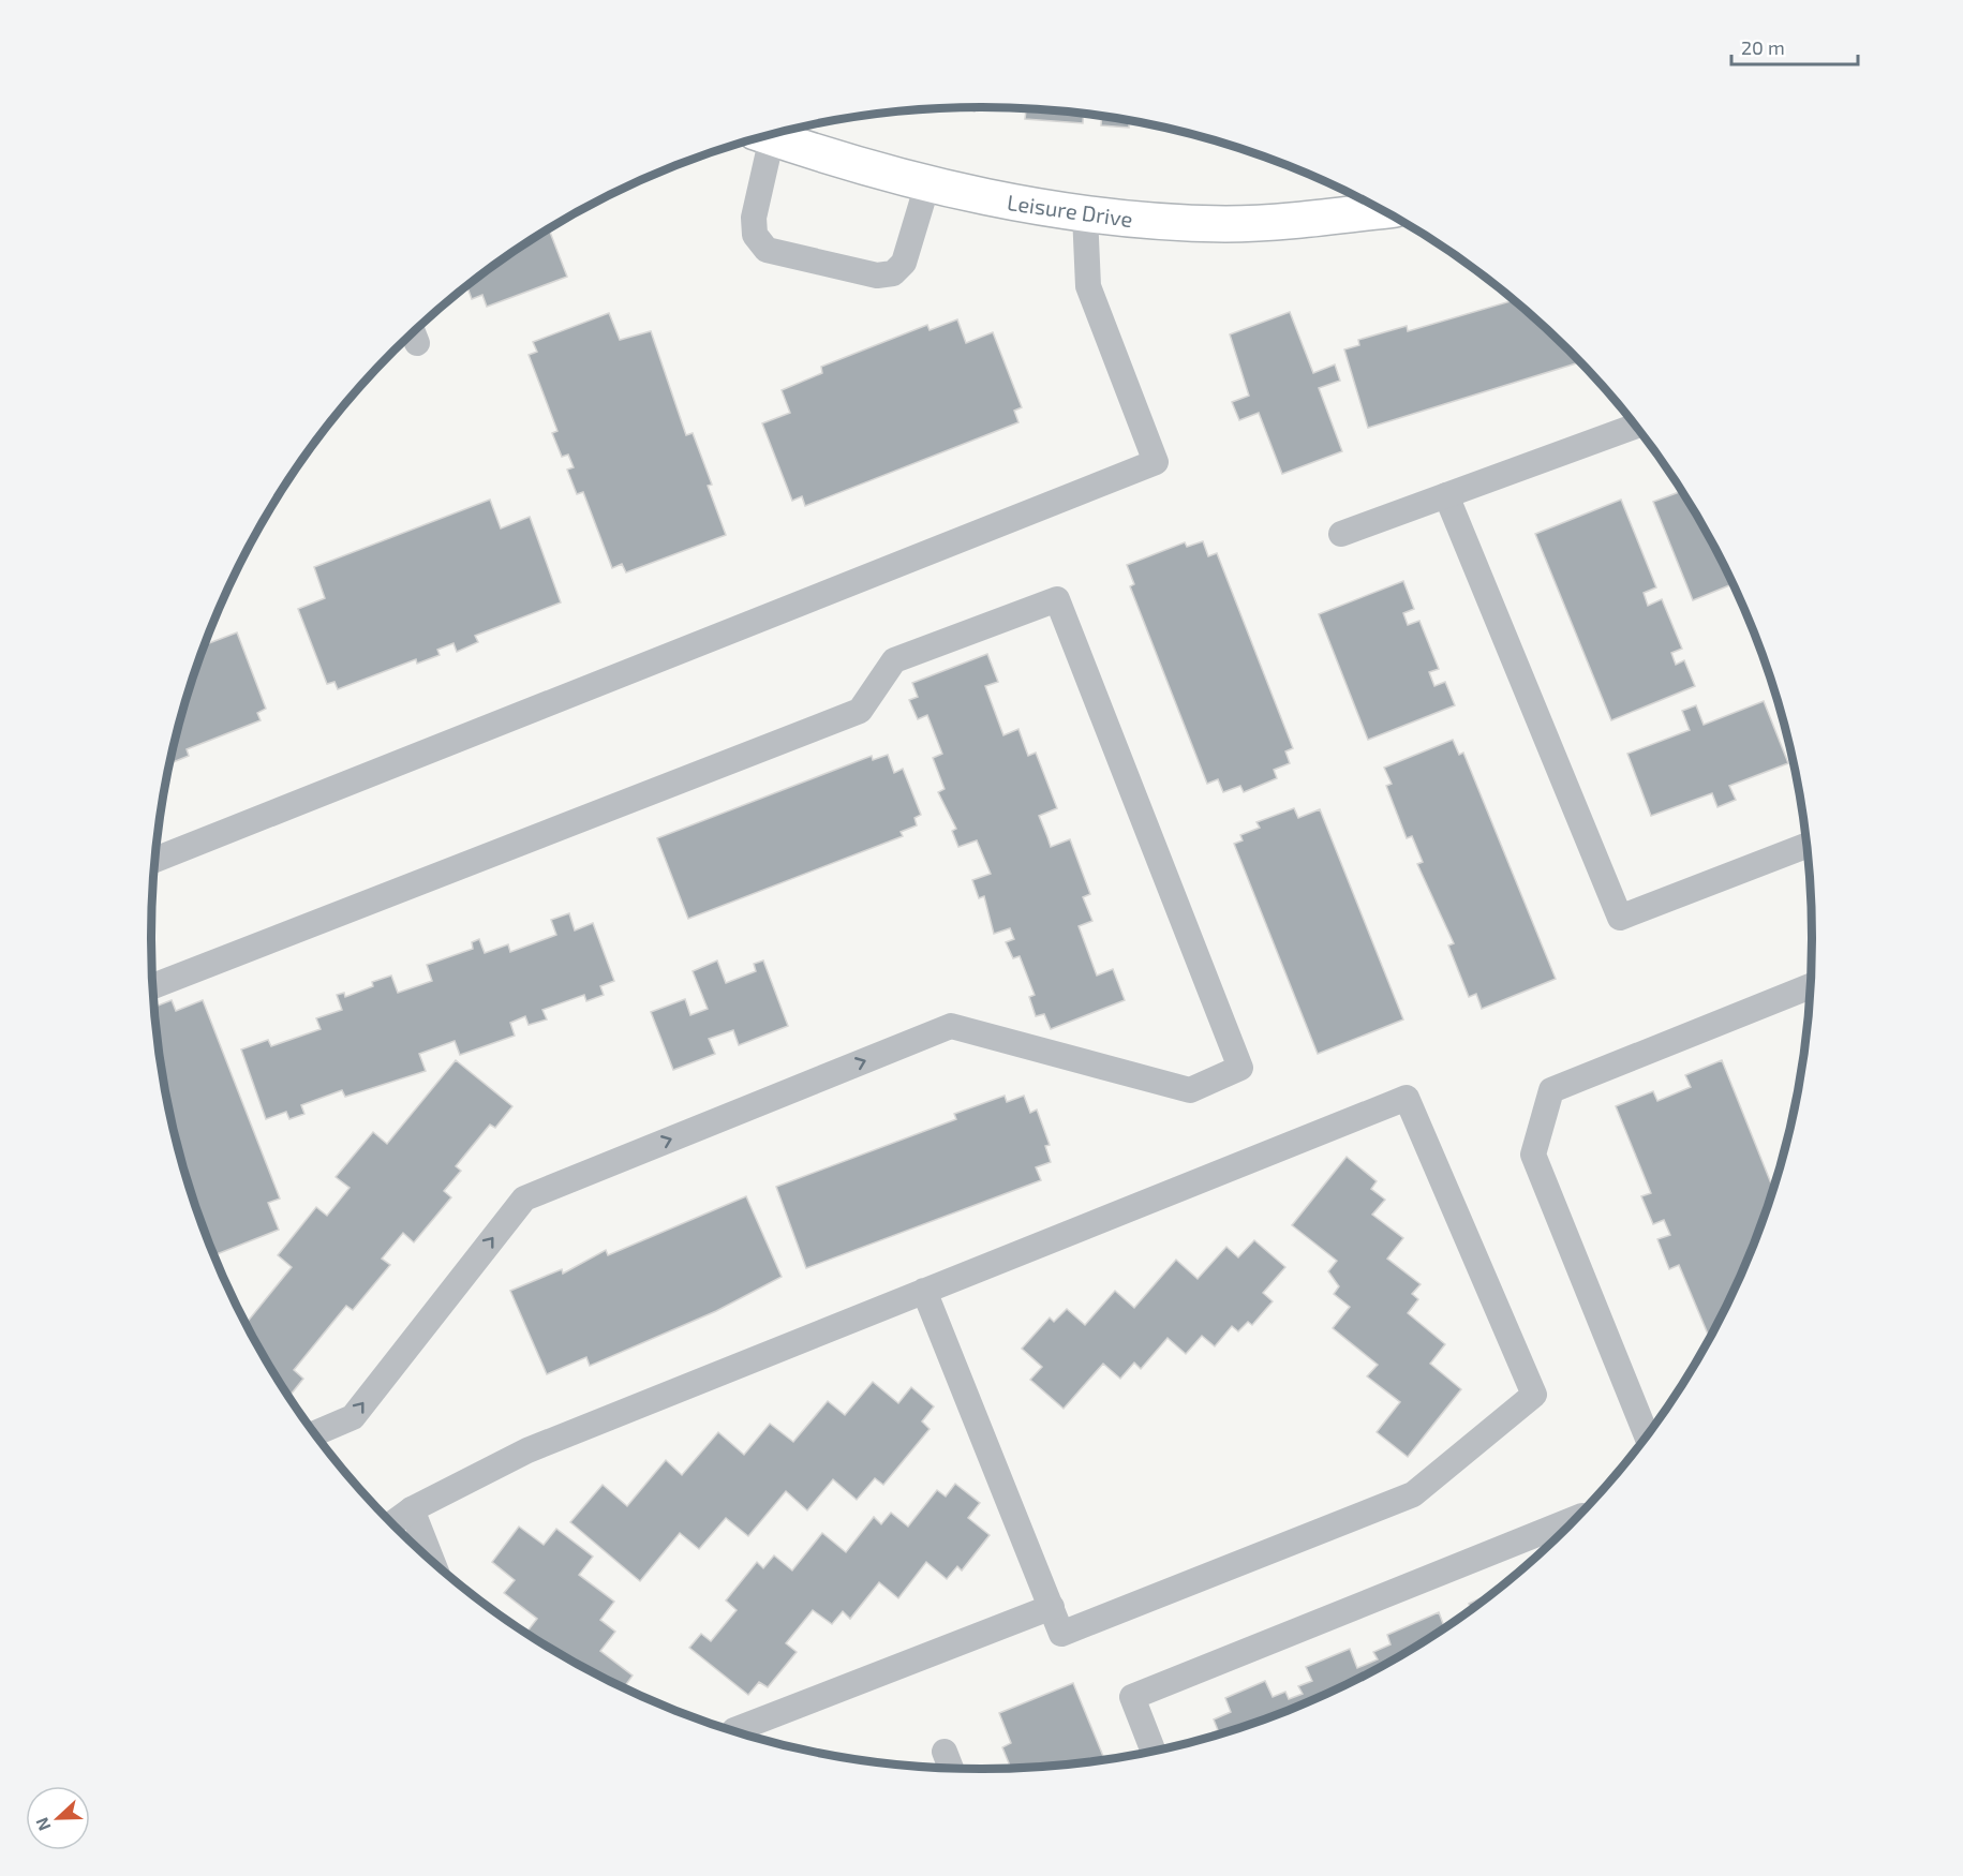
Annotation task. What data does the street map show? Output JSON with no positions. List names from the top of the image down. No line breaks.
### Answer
{"streets":{"street":["Leisure Drive"]},"scale_bar":"20 m","north":"left"}
